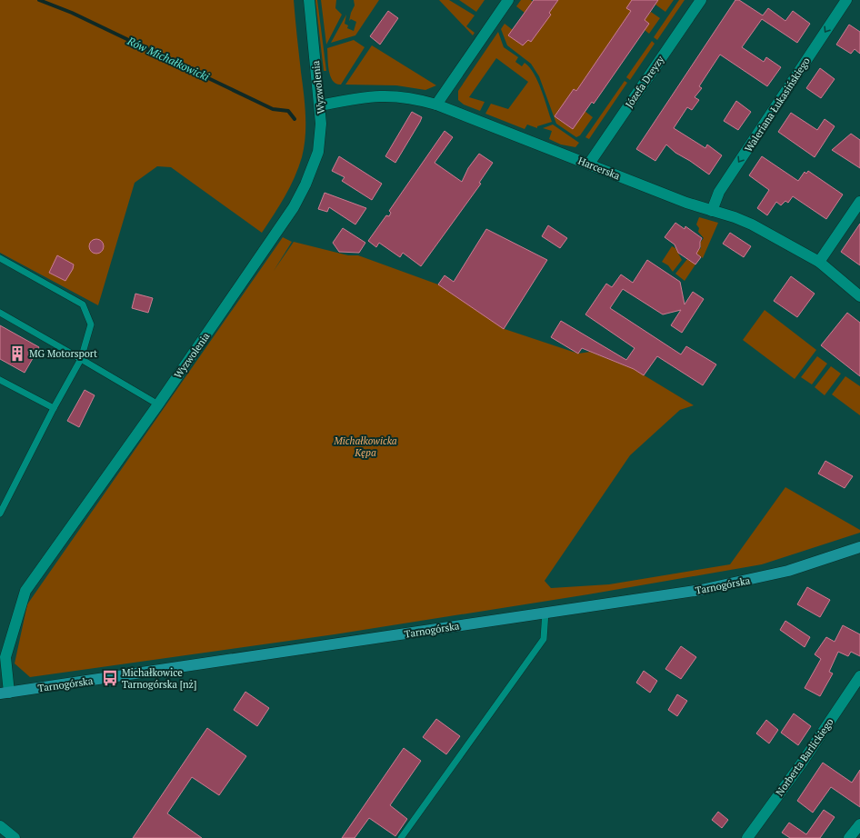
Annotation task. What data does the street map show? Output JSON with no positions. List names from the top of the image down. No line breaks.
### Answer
{"streets":{"street":["Józefa Dreyzy","Wyzwolenia","Waleriana Łukasińskiego","Harcerska","Tarnogórska","Norberta Barlickiego"]},"crossings":[["Józefa Dreyzy","Harcerska"],["Wyzwolenia","Harcerska"],["Wyzwolenia","Tarnogórska"],["Waleriana Łukasińskiego","Harcerska"]],"one_way":["Waleriana Łukasińskiego"],"water":["Rów Michałkowicki"],"parks":["Michałkowicka Kępa"],"places":{"building":["MG Motorsport"],"bus stop":["Michałkowice Tarnogórska [nż]"]}}
